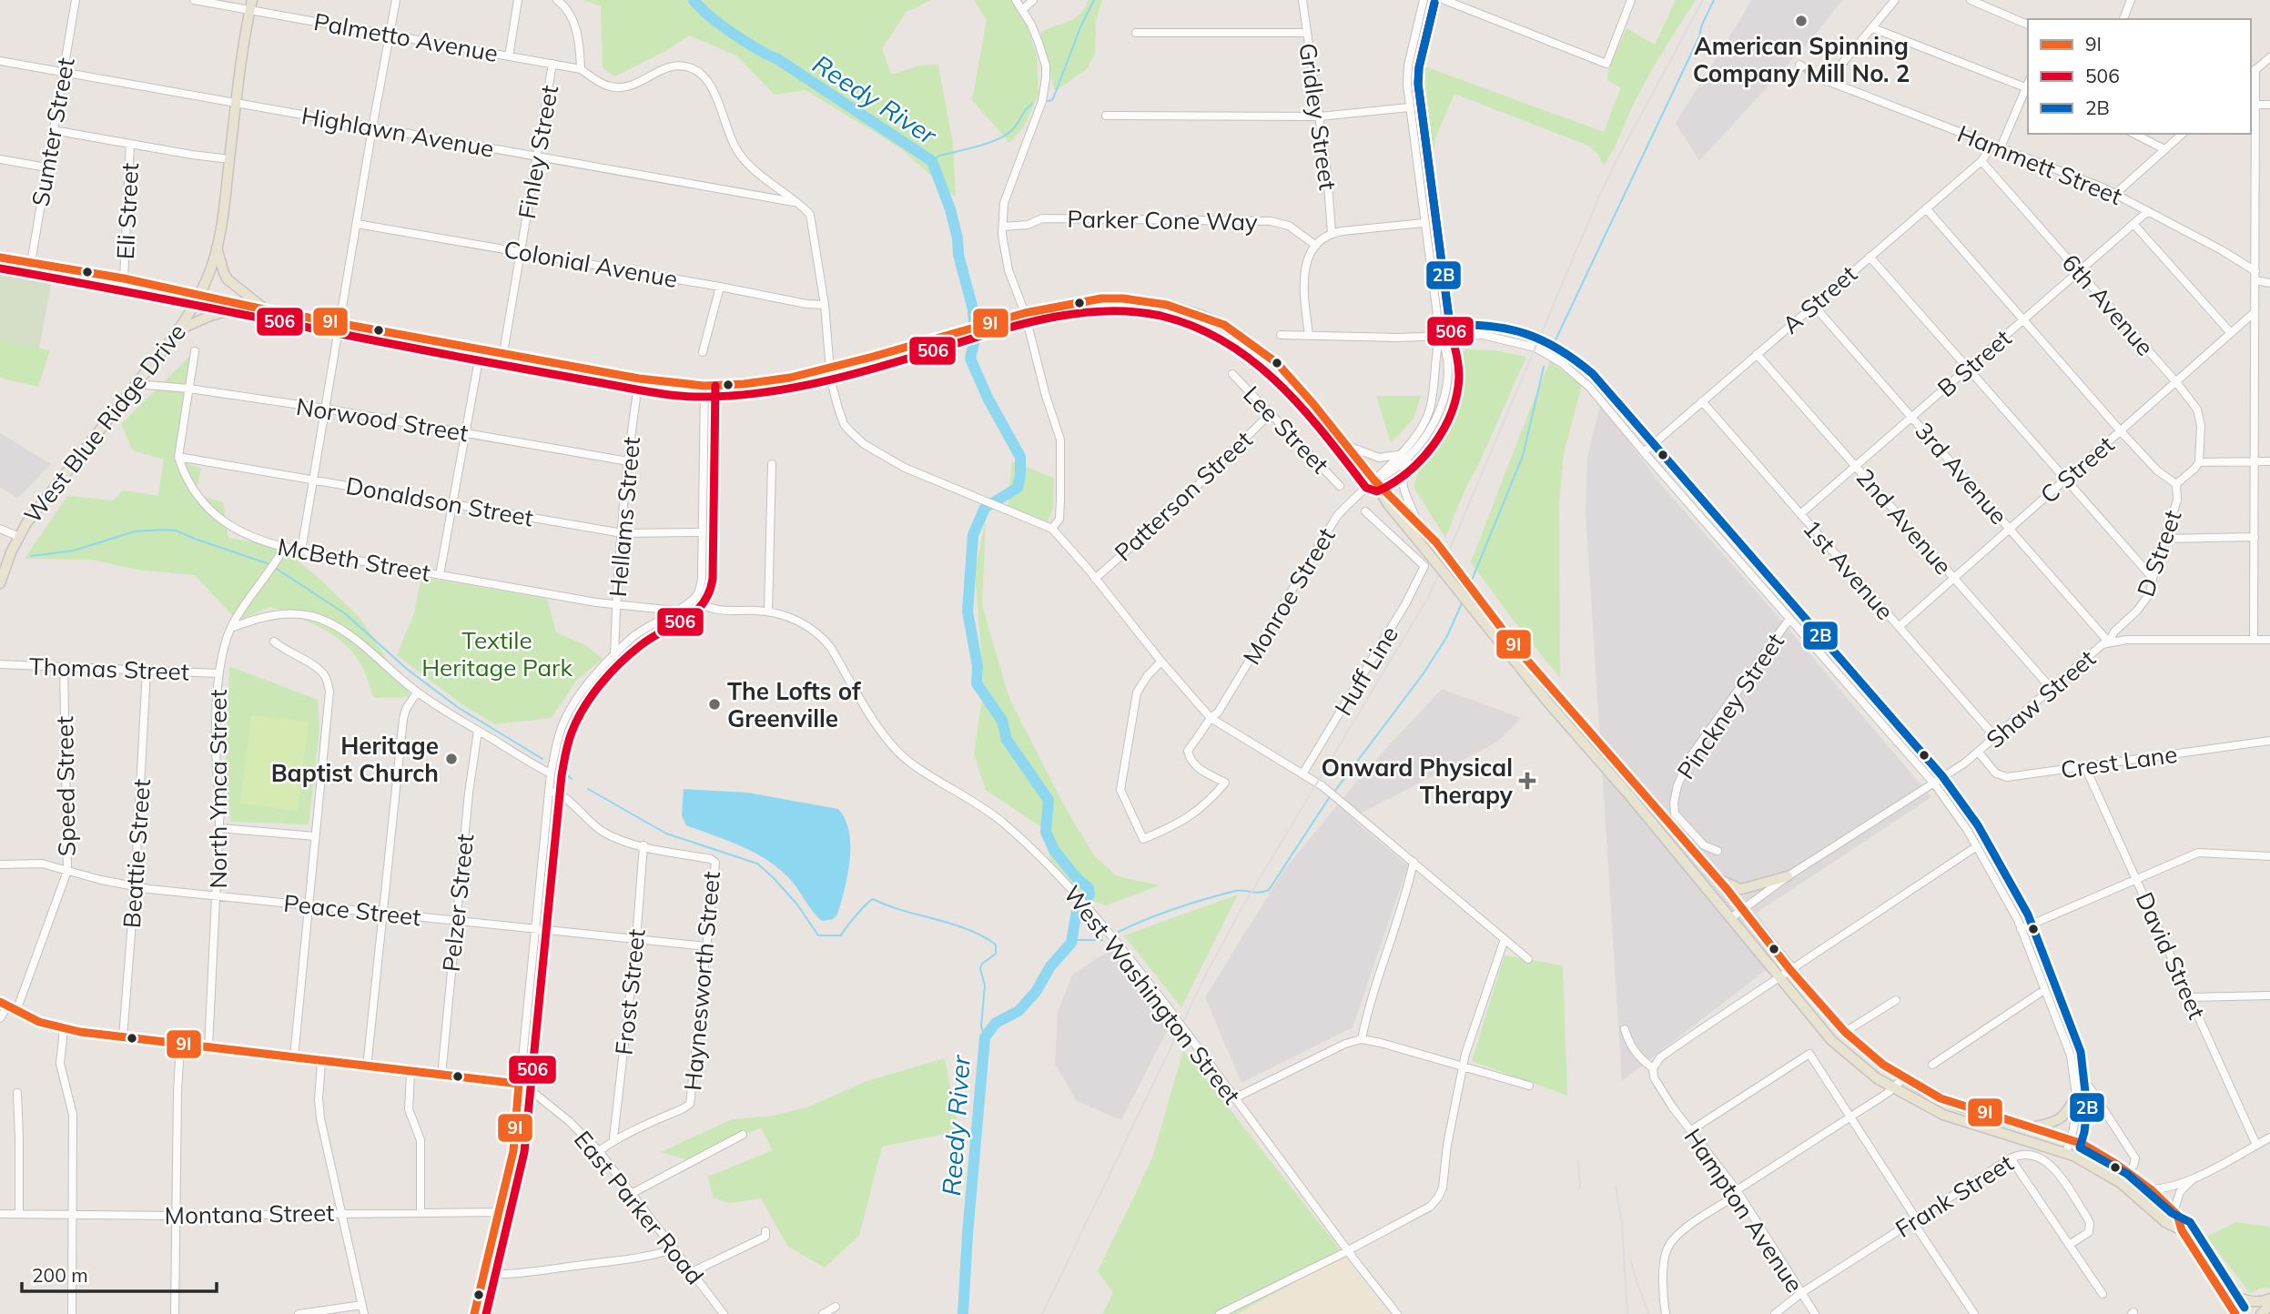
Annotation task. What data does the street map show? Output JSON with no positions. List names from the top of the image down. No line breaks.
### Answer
{"streets":{"main road":["West Blue Ridge Drive"],"street":["Palmetto Avenue","Gridley Street","Sumter Street","Highlawn Avenue","Finley Street","Hammett Street","Eli Street","Parker Cone Way","Colonial Avenue","A Street","6th Avenue","B Street","Norwood Street","Lee Street","C Street","3rd Avenue","Patterson Street","Donaldson Street","Hellams Street","2nd Avenue","D Street","McBeth Street","1st Avenue","Monroe Street","Thomas Street","Huff Line","Shaw Street","Pinckney Street","Crest Lane","Speed Street","North Ymca Street","Beattie Street","Pelzer Street","Peace Street","David Street","Haynesworth Street","Frost Street","West Washington Street","Frank Street","East Parker Road","Hampton Avenue","Montana Street"]},"crossings":[["Palmetto Avenue","Finley Street"],["Palmetto Avenue","West Blue Ridge Drive"],["Sumter Street","Highlawn Avenue"],["Highlawn Avenue","Finley Street"],["Highlawn Avenue","West Blue Ridge Drive"],["Finley Street","Colonial Avenue"],["Hammett Street","A Street"],["Hammett Street","B Street"],["A Street","6th Avenue"],["A Street","3rd Avenue"],["A Street","2nd Avenue"],["A Street","1st Avenue"],["6th Avenue","B Street"],["6th Avenue","C Street"],["6th Avenue","D Street"],["B Street","3rd Avenue"],["B Street","2nd Avenue"],["B Street","1st Avenue"],["Norwood Street","West Blue Ridge Drive"],["Norwood Street","Hellams Street"],["Lee Street","Patterson Street"],["C Street","3rd Avenue"],["C Street","2nd Avenue"],["C Street","1st Avenue"],["3rd Avenue","D Street"],["3rd Avenue","Shaw Street"],["Donaldson Street","Hellams Street"],["Donaldson Street","McBeth Street"],["Hellams Street","McBeth Street"],["2nd Avenue","Shaw Street"],["D Street","Shaw Street"],["McBeth Street","North Ymca Street"],["1st Avenue","Shaw Street"],["Thomas Street","Speed Street"],["Thomas Street","North Ymca Street"],["Thomas Street","Beattie Street"],["Shaw Street","Crest Lane"],["Crest Lane","David Street"],["Speed Street","Peace Street"],["North Ymca Street","Peace Street"],["Beattie Street","Peace Street"],["Pelzer Street","Peace Street"],["Peace Street","Haynesworth Street"],["Peace Street","Frost Street"],["Haynesworth Street","Frost Street"],["Haynesworth Street","East Parker Road"],["Frank Street","Hampton Avenue"]],"water":["Reedy River"],"parks":["Textile Heritage Park"],"places":{"other":["American Spinning Company Mill No. 2","The Lofts of Greenville","Heritage Baptist Church"],"health":["Onward Physical Therapy"]},"lines":["transit line 506","transit line 2B","transit line 9I"],"legend":["9I","506","2B"],"scale_bar":"200 m"}
